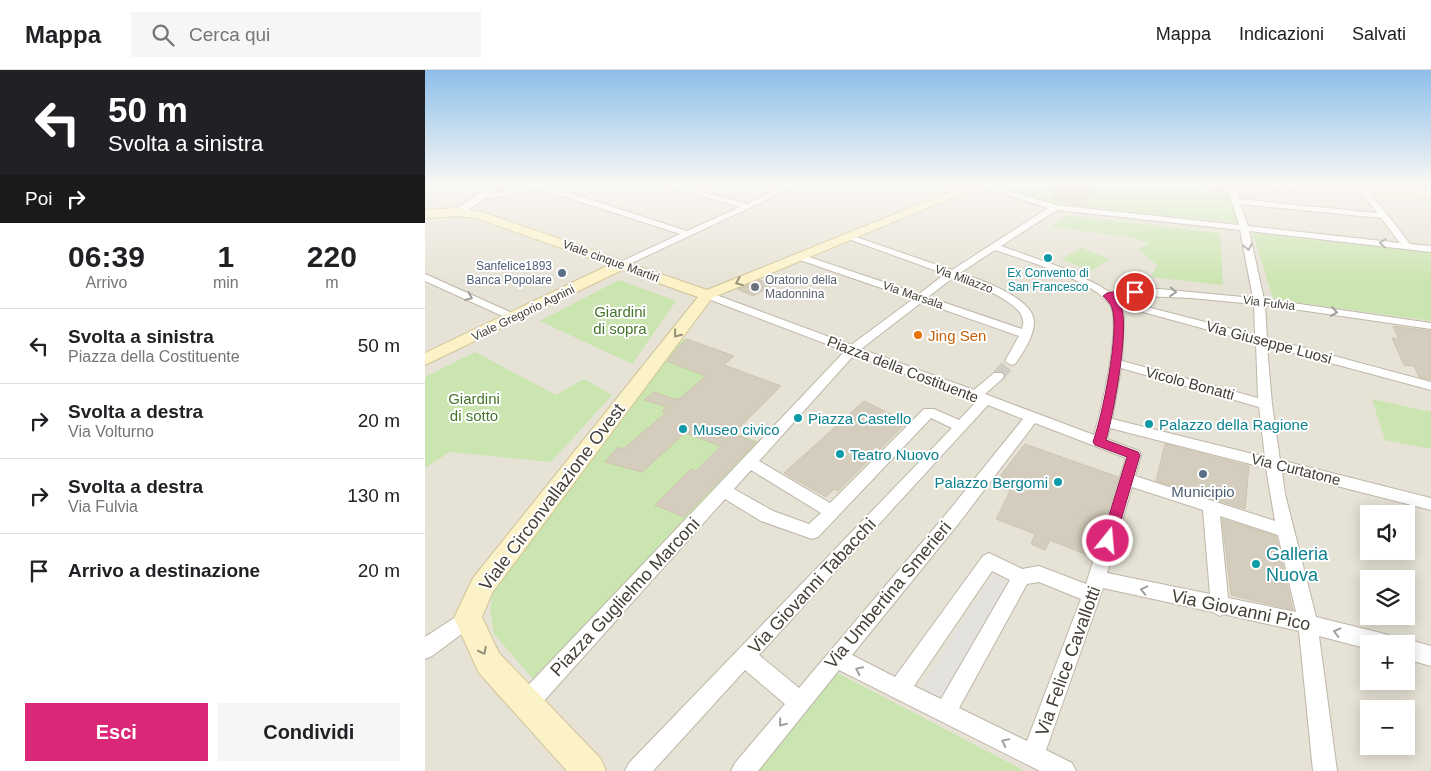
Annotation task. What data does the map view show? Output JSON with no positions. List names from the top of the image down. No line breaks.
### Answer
{"streets":{"main road":["Viale cinque Martiri","Viale Gregorio Agnini","Viale Circonvallazione Ovest"],"street":["Via Milazzo","Via Marsala","Via Fulvia","Via Giuseppe Luosi","Piazza della Costituente","Vicolo Bonatti","Via Curtatone","Via Giovanni Tabacchi","Via Umbertina Smerieri","Piazza Guglielmo Marconi","Via Giovanni Pico","Via Felice Cavallotti"]},"crossings":[["Viale cinque Martiri","Viale Gregorio Agnini"],["Viale cinque Martiri","Piazza della Costituente"],["Viale cinque Martiri","Viale Circonvallazione Ovest"],["Via Milazzo","Via Marsala"],["Via Fulvia","Via Giuseppe Luosi"],["Piazza della Costituente","Viale Circonvallazione Ovest"],["Piazza della Costituente","Via Giovanni Tabacchi"],["Piazza della Costituente","Via Umbertina Smerieri"],["Piazza della Costituente","Via Felice Cavallotti"],["Via Giovanni Pico","Via Felice Cavallotti"]],"one_way":["Viale Circonvallazione Ovest"],"parks":["Giardini di sopra","Giardini di sotto"],"places":["Ex Convento di San Francesco","Sanfelice1893 Banca Popolare","Oratorio della Madonnina","Jing Sen","Piazza Castello","Palazzo della Ragione","Museo civico","Teatro Nuovo","Municipio","Palazzo Bergomi","Galleria Nuova"],"page":{"header":"Mappa","search":"Cerca qui","nav":["Mappa","Indicazioni","Salvati"],"turn":["50 m","Svolta a sinistra"],"then":"Poi","eta":["06:39","Arrivo","1","min","220","m"],"list":[{"name":"Svolta a sinistra","note":"Piazza della Costituente","value":"50 m"},{"name":"Svolta a destra","note":"Via Volturno","value":"20 m"},{"name":"Svolta a destra","note":"Via Fulvia","value":"130 m"},{"name":"Arrivo a destinazione","value":"20 m"}],"map_buttons":["+","−"],"buttons":["Esci","Condividi"]}}
